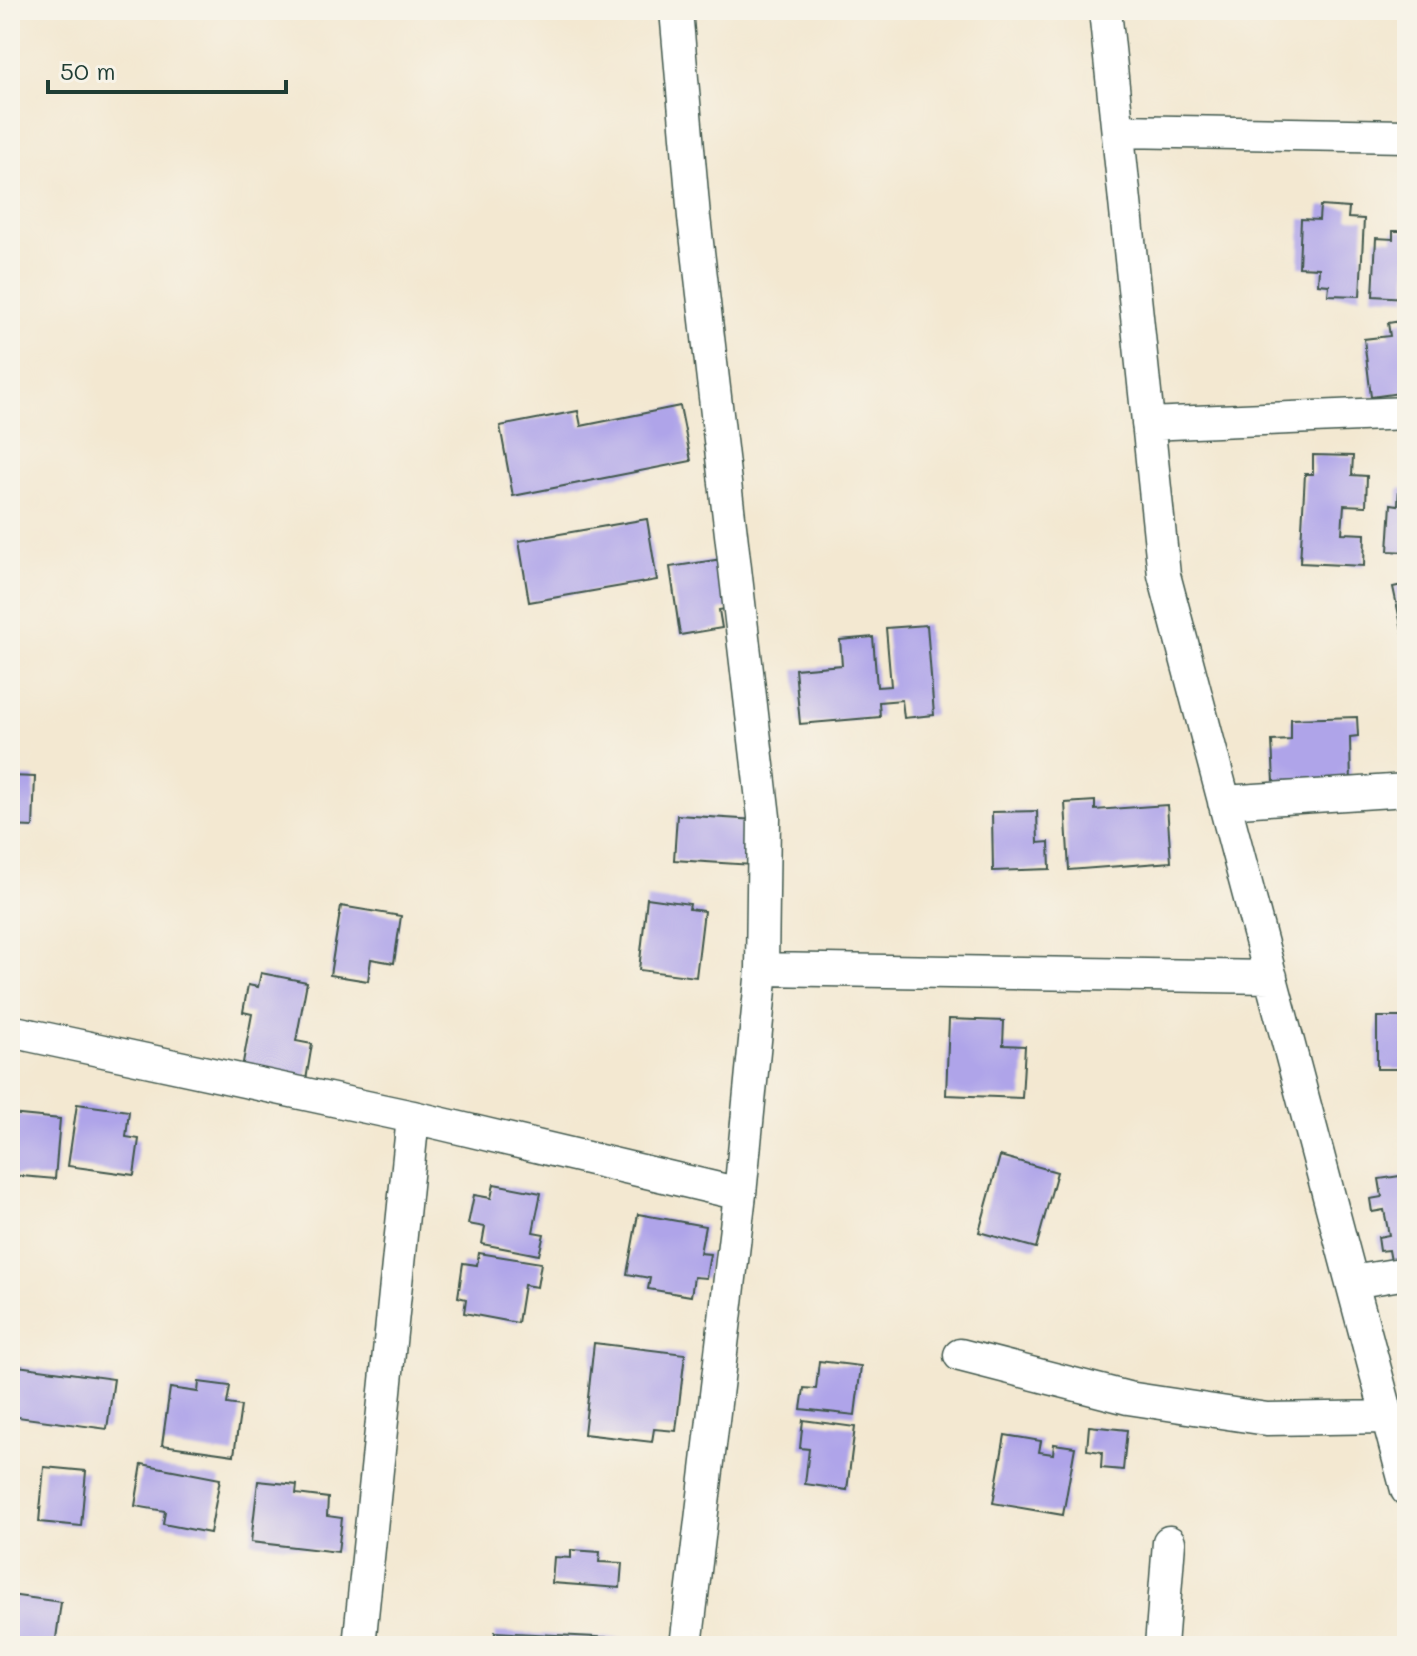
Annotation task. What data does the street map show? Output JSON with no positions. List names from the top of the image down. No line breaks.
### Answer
{"scale_bar":"50 m"}
